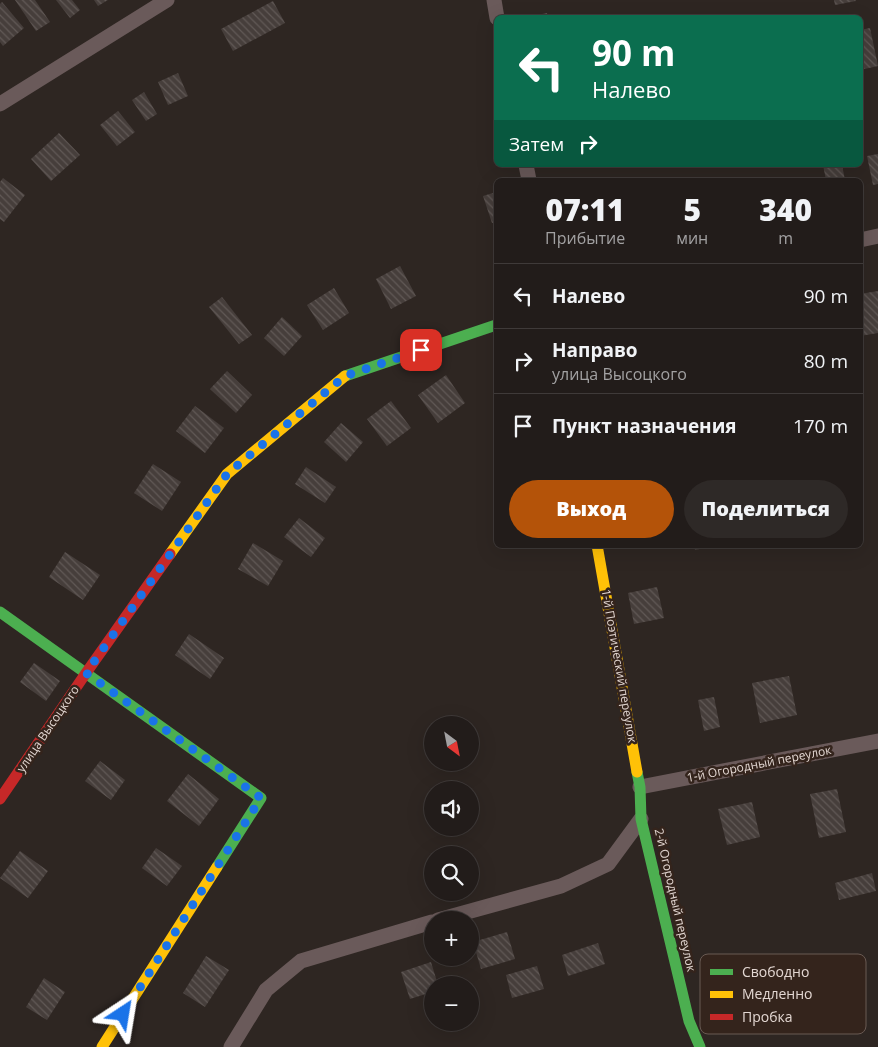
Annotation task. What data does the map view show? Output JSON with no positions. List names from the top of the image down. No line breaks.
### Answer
{"streets":{"street":["1-й Поэтический переулок","улица Высоцкого","1-й Огородный переулок","2-й Огородный переулок"]},"crossings":[["1-й Поэтический переулок","1-й Огородный переулок"],["1-й Поэтический переулок","2-й Огородный переулок"],["1-й Огородный переулок","2-й Огородный переулок"]],"legend":["Свободно","Медленно","Пробка"],"north":"bottom right","page":{"turn":["90 m","Налево"],"then":"Затем","eta":["07:11","Прибытие","5","мин","340","m"],"list":[{"name":"Налево","value":"90 m"},{"name":"Направо","note":"улица Высоцкого","value":"80 m"},{"name":"Пункт назначения","value":"170 m"}],"buttons":["Выход","Поделиться"],"map_buttons":["+","−"]}}
